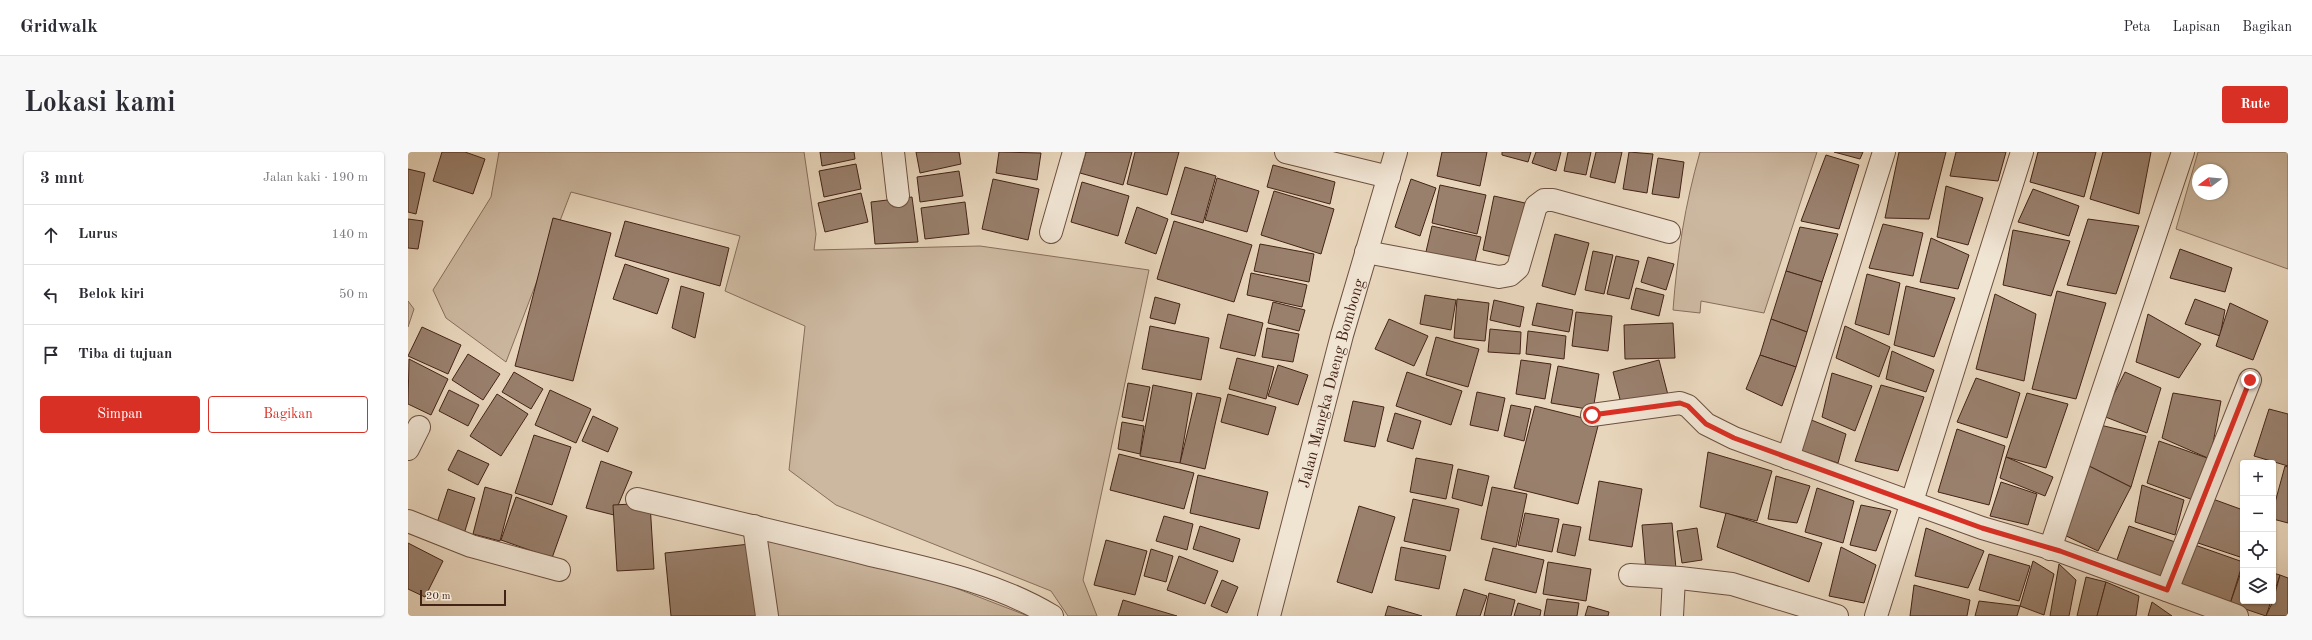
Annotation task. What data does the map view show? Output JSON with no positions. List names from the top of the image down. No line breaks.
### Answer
{"streets":{"street":["Jalan Mangka Daeng Bombong"]},"scale_bar":"20 m","north":"left","page":{"header":"Gridwalk","nav":["Peta","Lapisan","Bagikan"],"buttons":["Rute",["Simpan","Bagikan"]],"title":"Lokasi kami","heading":["3 mnt","Jalan kaki · 190 m"],"list":[["Lurus","140 m"],["Belok kiri","50 m"],"Tiba di tujuan"],"map_buttons":["+","−"],"scale":"20 m"}}
